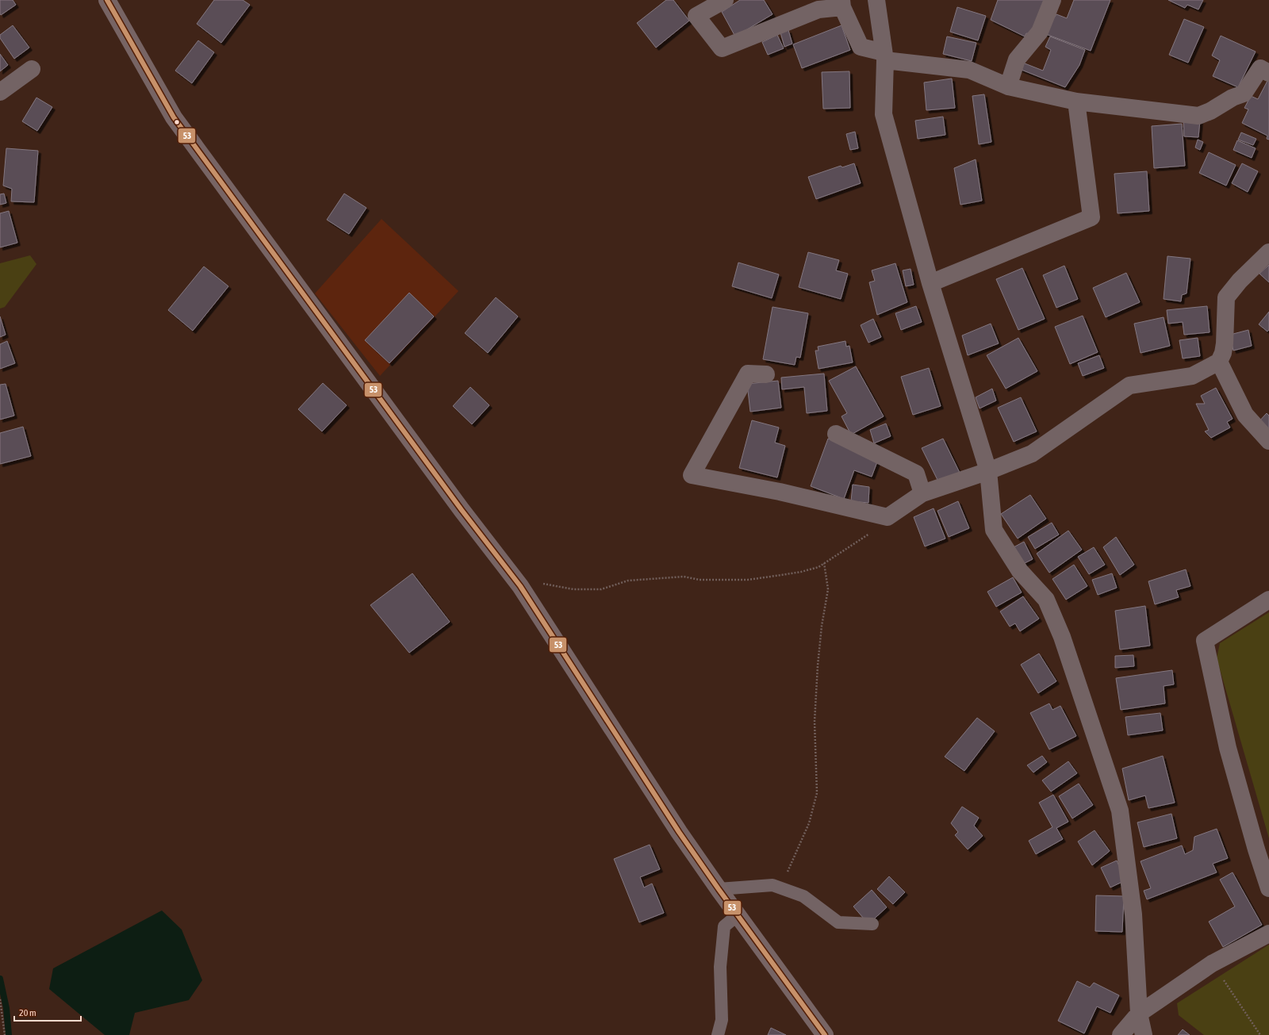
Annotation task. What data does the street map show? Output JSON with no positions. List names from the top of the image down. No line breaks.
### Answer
{"lines":["transit line 53"],"scale_bar":"20 m"}
